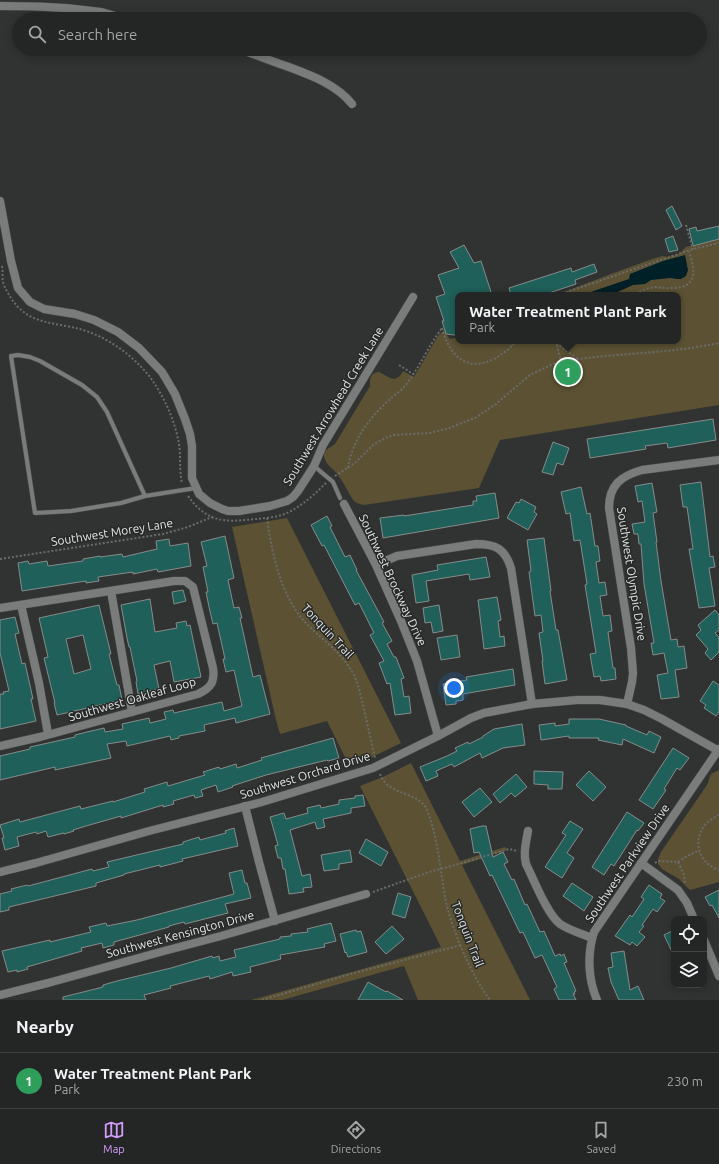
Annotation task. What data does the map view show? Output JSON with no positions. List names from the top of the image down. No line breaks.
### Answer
{"streets":{"street":["Southwest Arrowhead Creek Lane","Southwest Olympic Drive","Southwest Brockway Drive","Southwest Oakleaf Loop","Southwest Orchard Drive","Southwest Parkview Drive","Southwest Kensington Drive"],"path":["Southwest Morey Lane","Tonquin Trail"]},"crossings":[["Southwest Arrowhead Creek Lane","Southwest Morey Lane"],["Southwest Olympic Drive","Southwest Orchard Drive"],["Southwest Brockway Drive","Southwest Orchard Drive"],["Southwest Orchard Drive","Southwest Parkview Drive"]],"page":{"search":"Search here","popup":["Water Treatment Plant Park","Park"],"pins":"1","heading":"Nearby","list":[{"mark":"1","name":"Water Treatment Plant Park","note":"Park","value":"230 m"}],"nav":["Map","Directions","Saved"]}}
